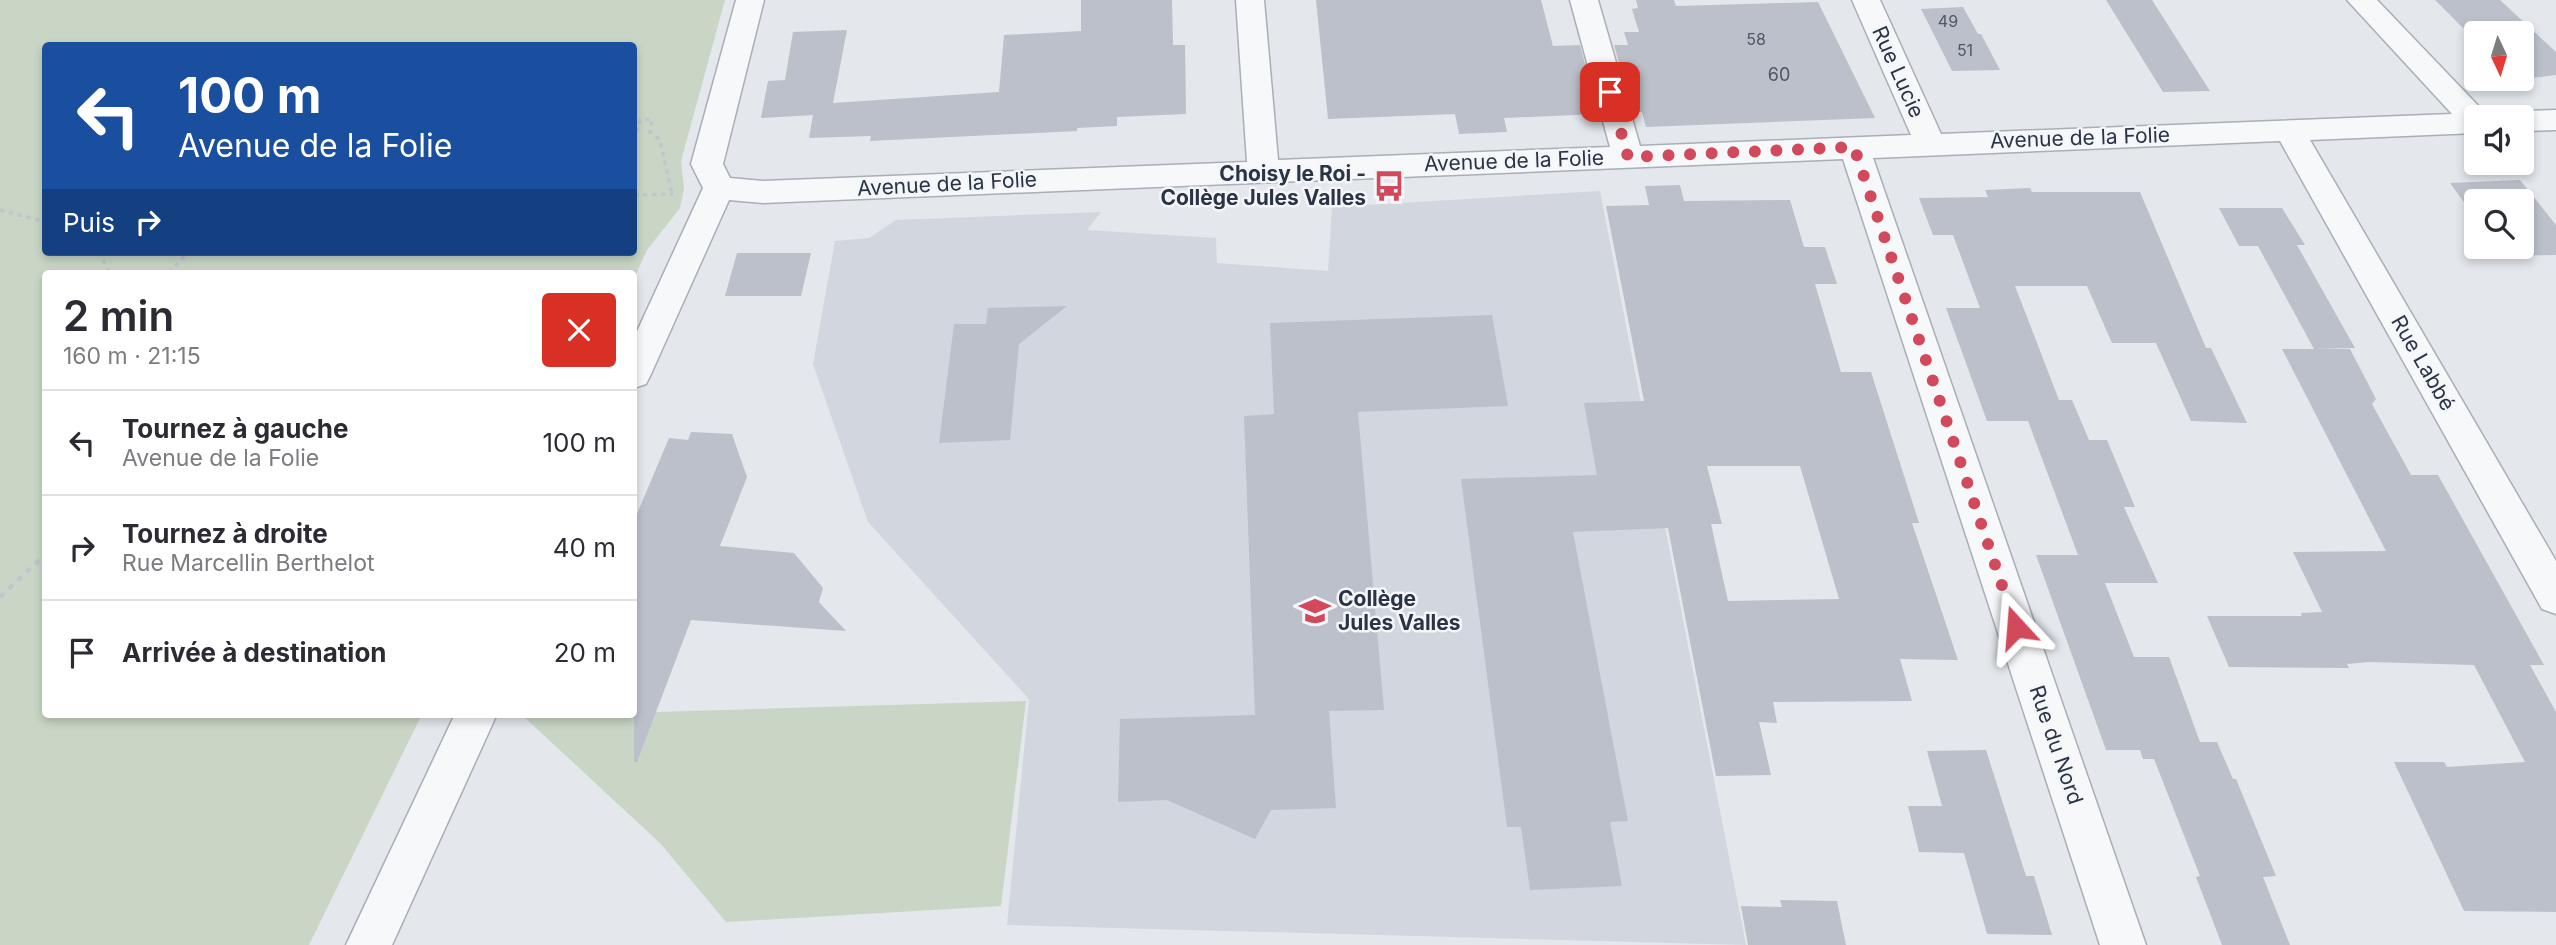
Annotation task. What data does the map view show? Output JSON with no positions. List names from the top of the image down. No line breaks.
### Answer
{"streets":{"street":["Rue Lucie","Avenue de la Folie","Rue Labbé","Rue du Nord"]},"crossings":[["Rue Lucie","Avenue de la Folie"],["Avenue de la Folie","Rue Labbé"],["Avenue de la Folie","Rue du Nord"]],"places":{"bus stop":["Choisy le Roi - Collège Jules Valles"],"school or university":["Collège Jules Valles"]},"house_numbers":["49","58","51","60"],"north":"bottom","page":{"turn":["100 m","Avenue de la Folie"],"then":"Puis","heading":["2 min","160 m · 21:15"],"list":[{"name":"Tournez à gauche","note":"Avenue de la Folie","value":"100 m"},{"name":"Tournez à droite","note":"Rue Marcellin Berthelot","value":"40 m"},{"name":"Arrivée à destination","value":"20 m"}]}}
